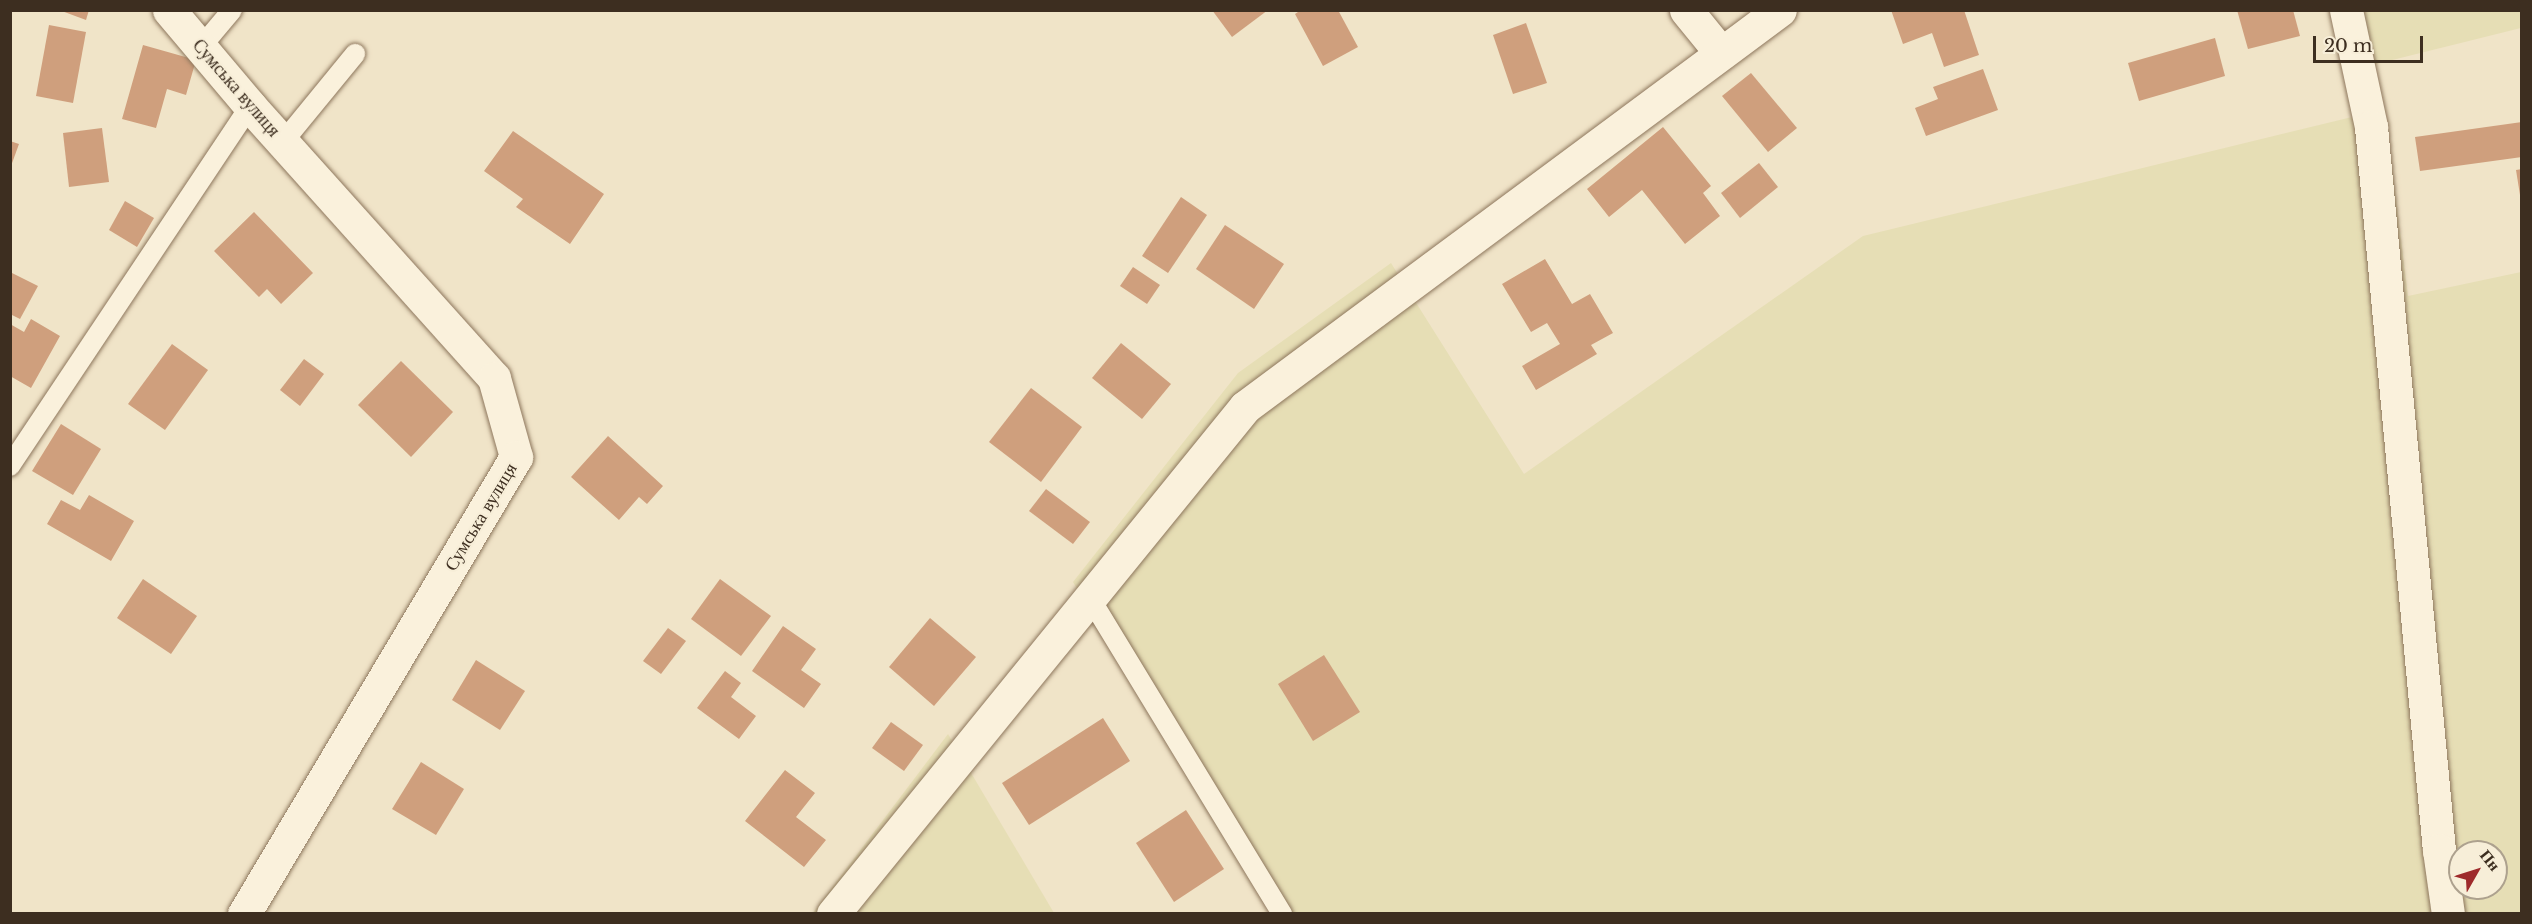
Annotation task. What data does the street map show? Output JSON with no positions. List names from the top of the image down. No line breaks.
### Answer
{"streets":{"street":["Сумська вулиця"]},"scale_bar":"20 m","north":"top right"}
